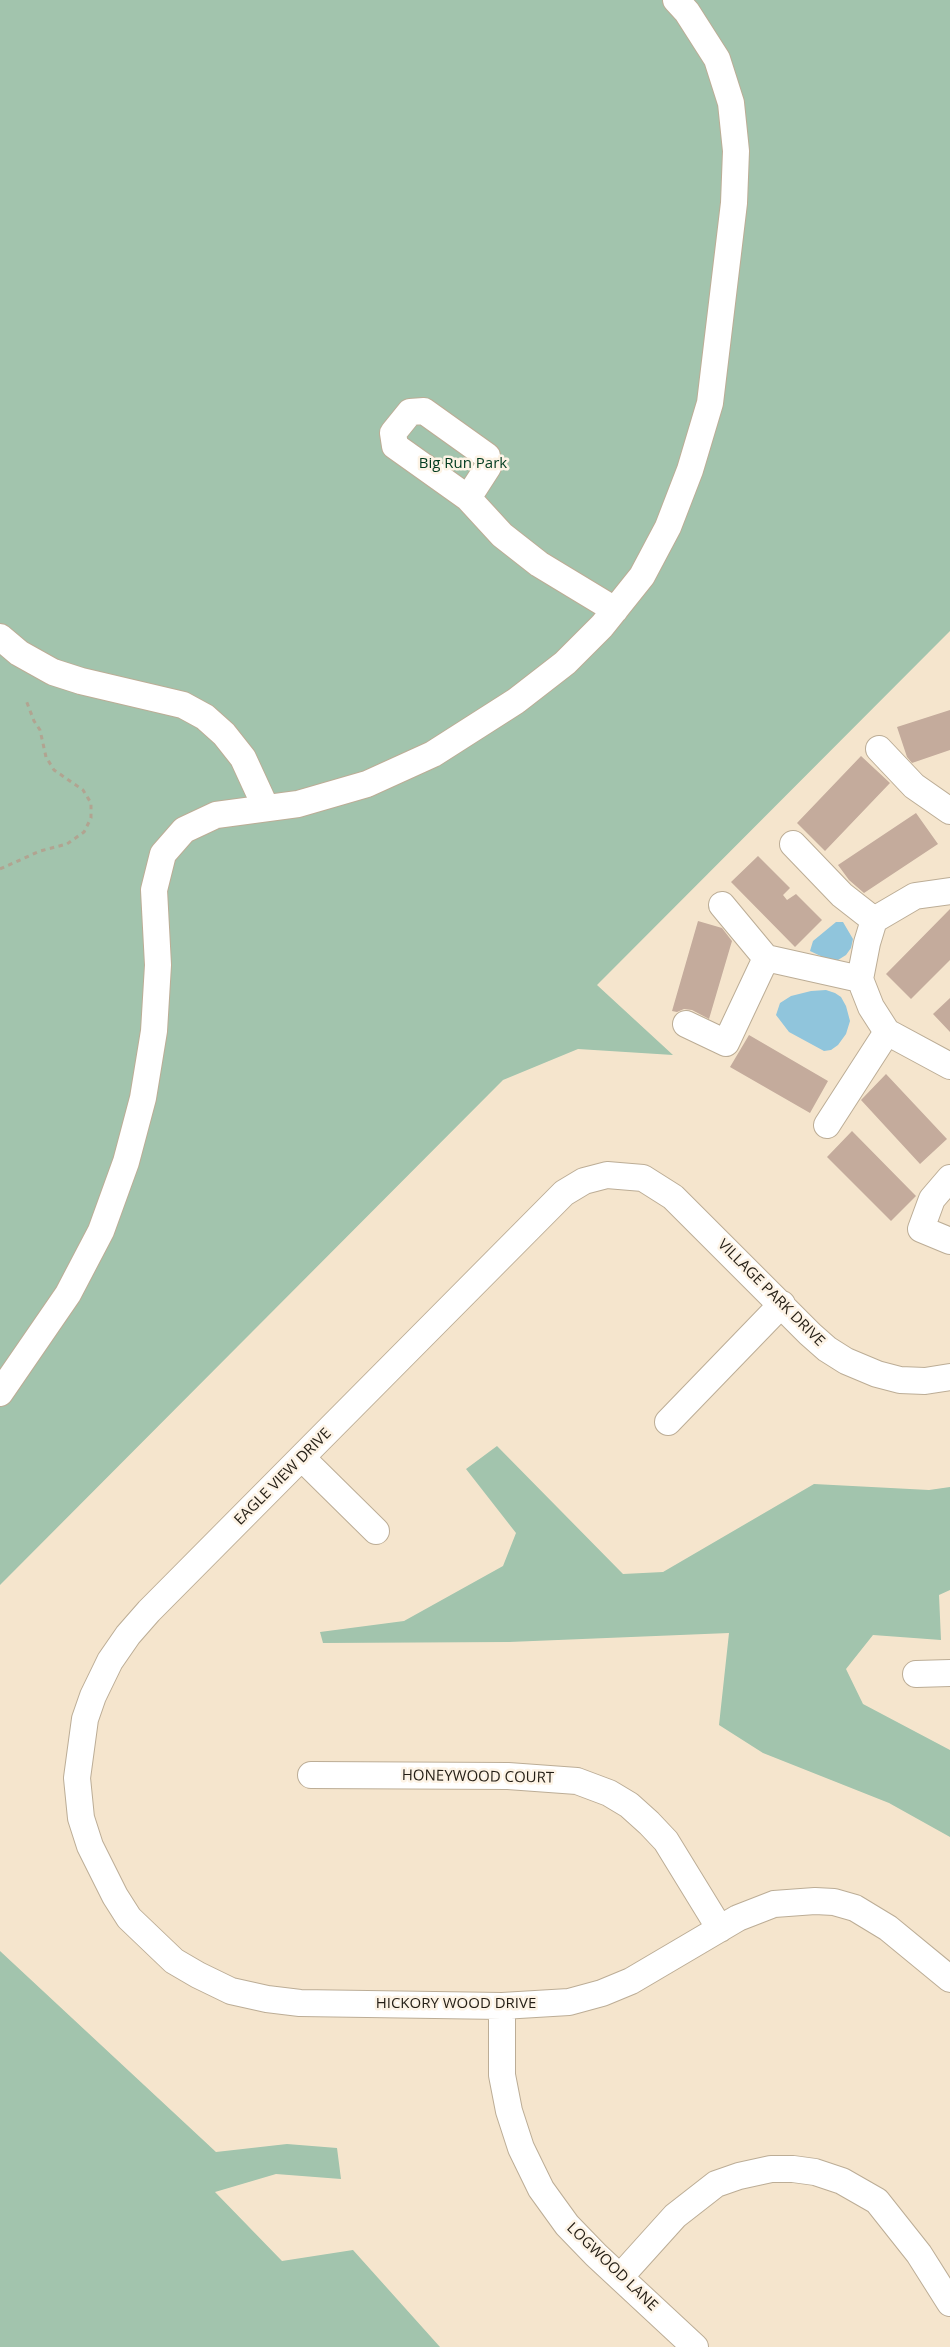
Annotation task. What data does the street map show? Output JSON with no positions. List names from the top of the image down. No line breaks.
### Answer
{"streets":{"street":["VILLAGE PARK DRIVE","EAGLE VIEW DRIVE","HONEYWOOD COURT","HICKORY WOOD DRIVE","LOGWOOD LANE"]},"crossings":[["VILLAGE PARK DRIVE","EAGLE VIEW DRIVE"],["EAGLE VIEW DRIVE","HICKORY WOOD DRIVE"],["HONEYWOOD COURT","HICKORY WOOD DRIVE"],["HICKORY WOOD DRIVE","LOGWOOD LANE"]],"parks":["Big Run Park"]}
